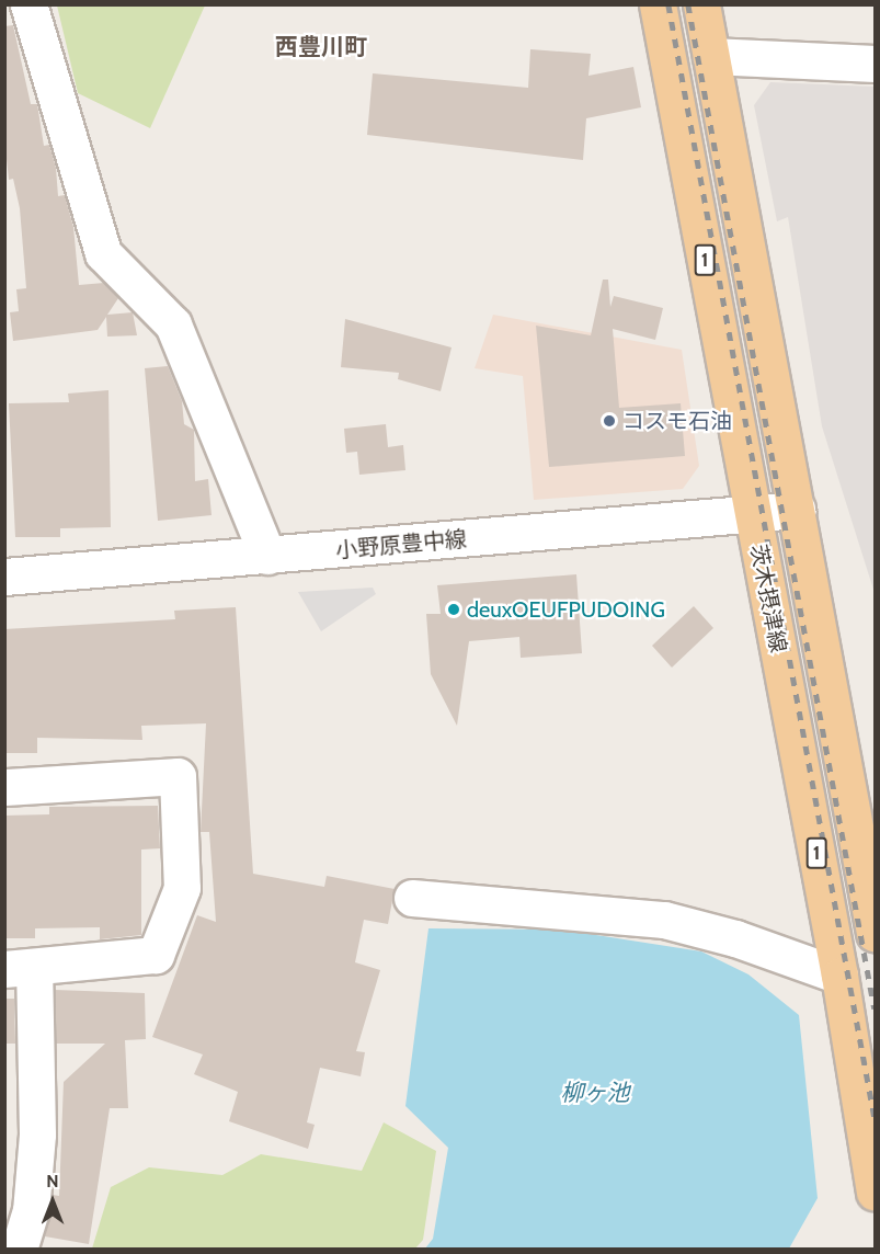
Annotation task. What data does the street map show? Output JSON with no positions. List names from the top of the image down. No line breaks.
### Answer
{"streets":{"main road":["1","茨木摂津線"],"street":["小野原豊中線"]},"crossings":[["小野原豊中線","茨木摂津線"]],"districts":["西豊川町"],"water":["柳ヶ池"],"places":["コスモ石油","deuxOEUFPUDOING"],"north":"top"}
